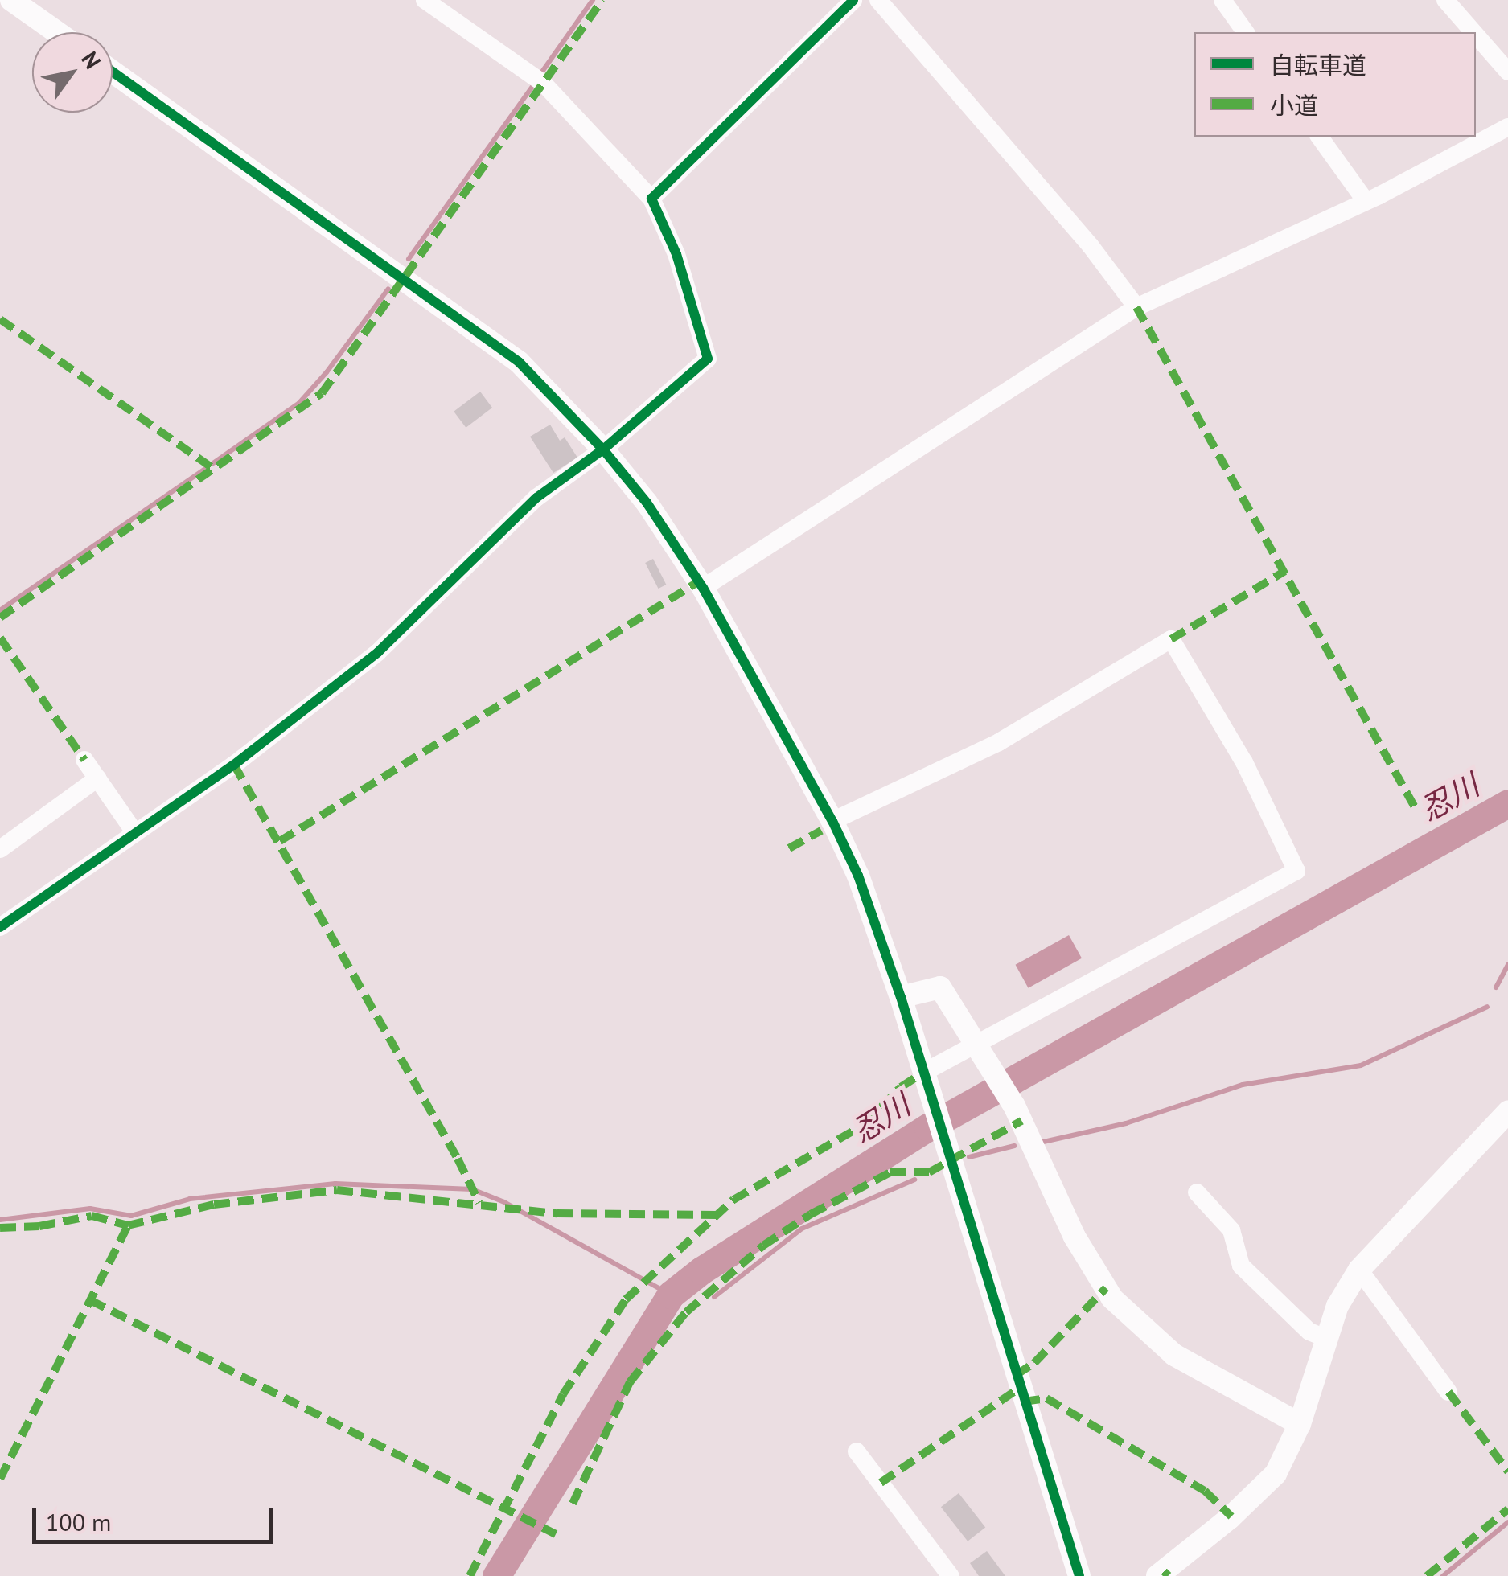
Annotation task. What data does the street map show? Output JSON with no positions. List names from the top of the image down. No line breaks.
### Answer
{"water":["忍川"],"legend":["自転車道","小道"],"scale_bar":"100 m","north":"top right"}
